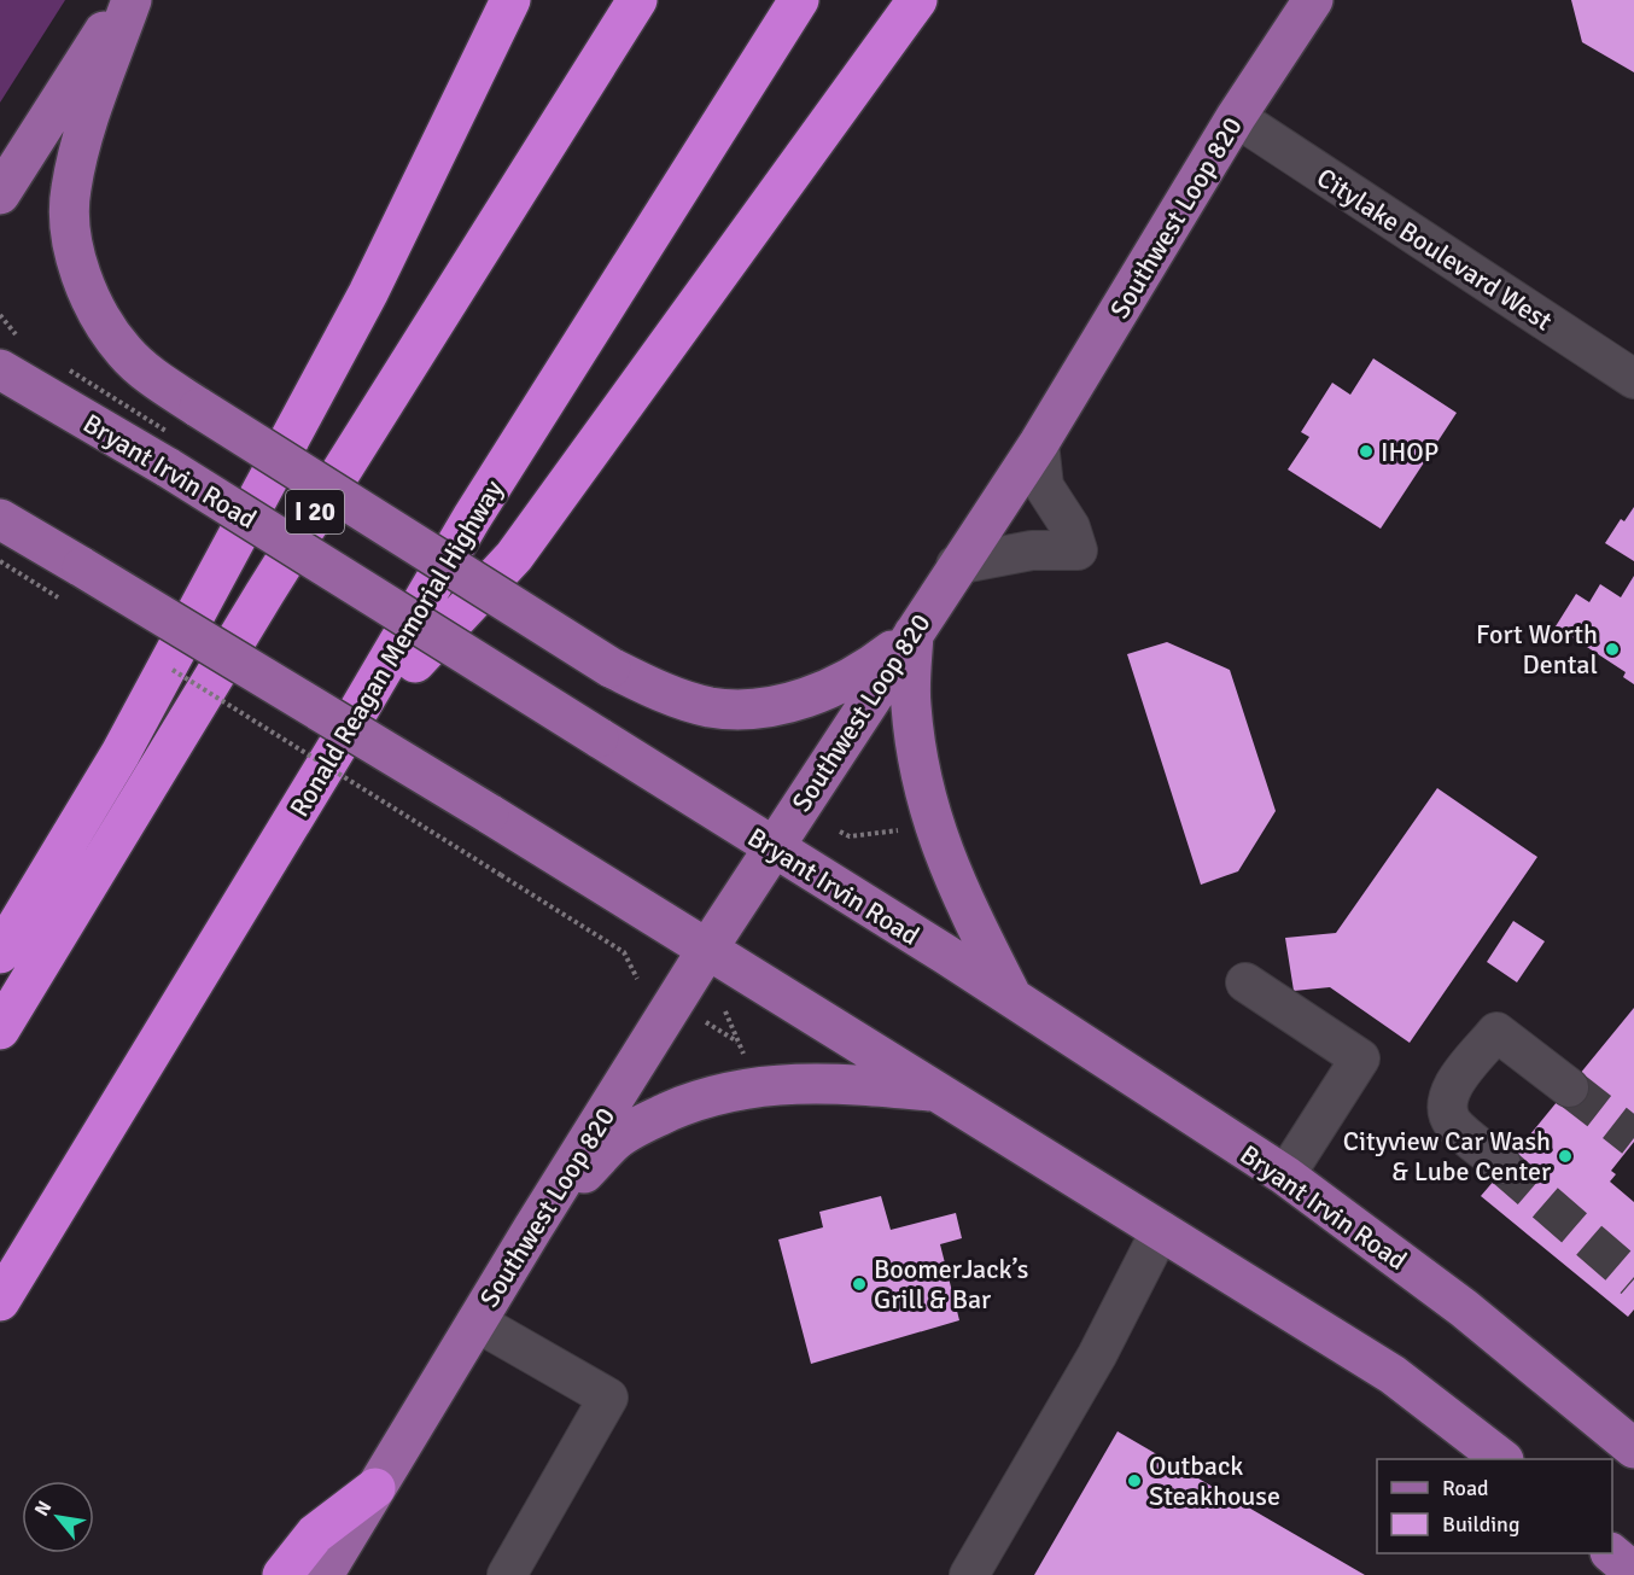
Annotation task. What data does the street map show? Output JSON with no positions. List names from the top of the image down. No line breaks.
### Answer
{"streets":{"highway":["I 20","Ronald Reagan Memorial Highway"],"main road":["Southwest Loop 820","Bryant Irvin Road"],"street":["Citylake Boulevard West"]},"crossings":[["Southwest Loop 820","Citylake Boulevard West"],["Southwest Loop 820","Bryant Irvin Road"]],"places":["IHOP","Fort Worth Dental","Cityview Car Wash & Lube Center","BoomerJack’s Grill & Bar","Outback Steakhouse"],"legend":["Road","Building"],"north":"top left"}
